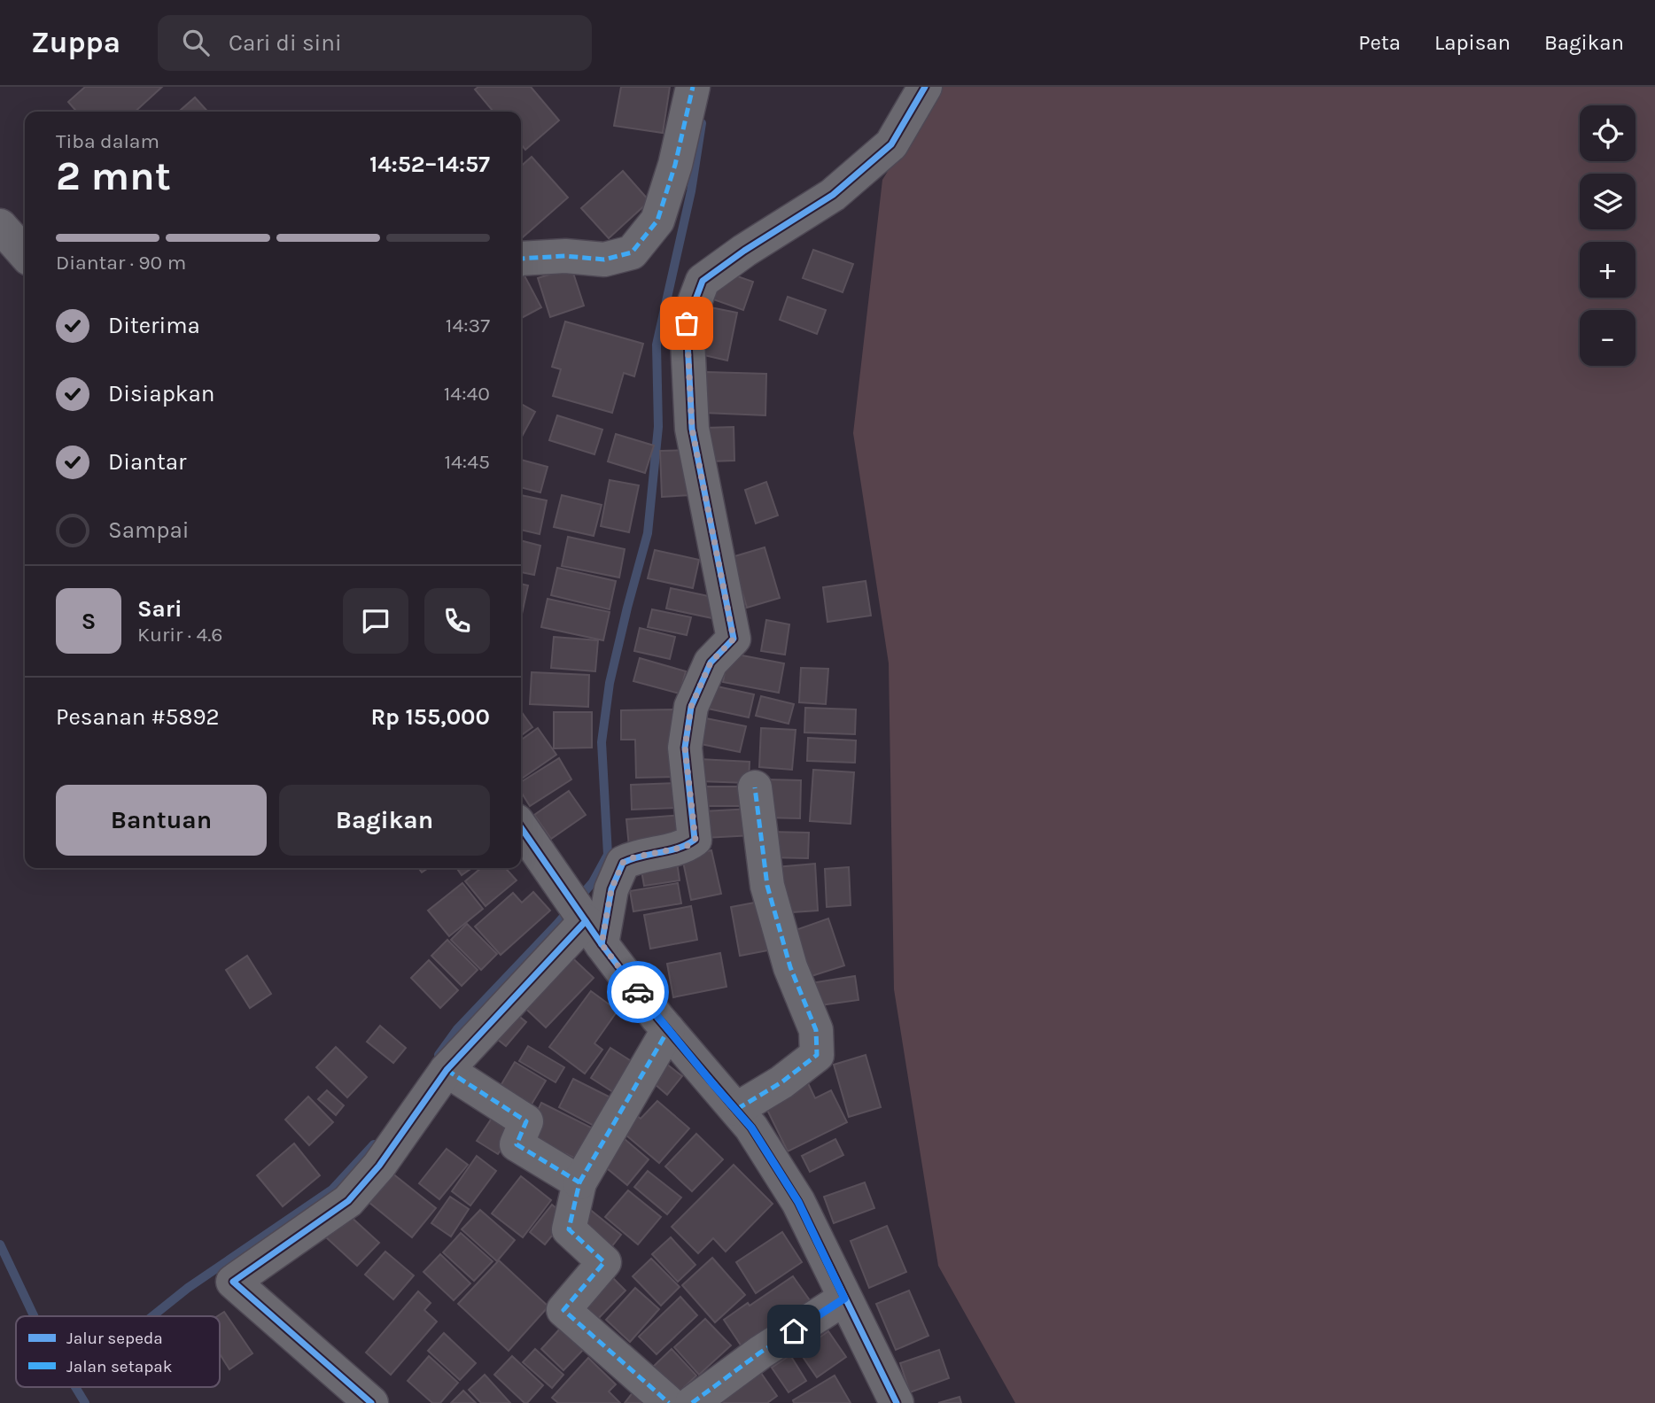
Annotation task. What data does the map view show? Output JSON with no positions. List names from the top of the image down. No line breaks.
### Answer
{"legend":["Jalur sepeda","Jalan setapak"],"page":{"header":"Zuppa","search":"Cari di sini","nav":["Peta","Lapisan","Bagikan"],"map_buttons":["+","−"],"heading":["2 mnt","Tiba dalam","14:52–14:57"],"panel":["Sari","Kurir · 4.6","Pesanan #5892","Rp 155,000"],"bar":"Diantar · 90 m","list":[["Diterima","14:37"],["Disiapkan","14:40"],["Diantar","14:45"],"Sampai"],"round":"S","buttons":["Bantuan","Bagikan"]}}
